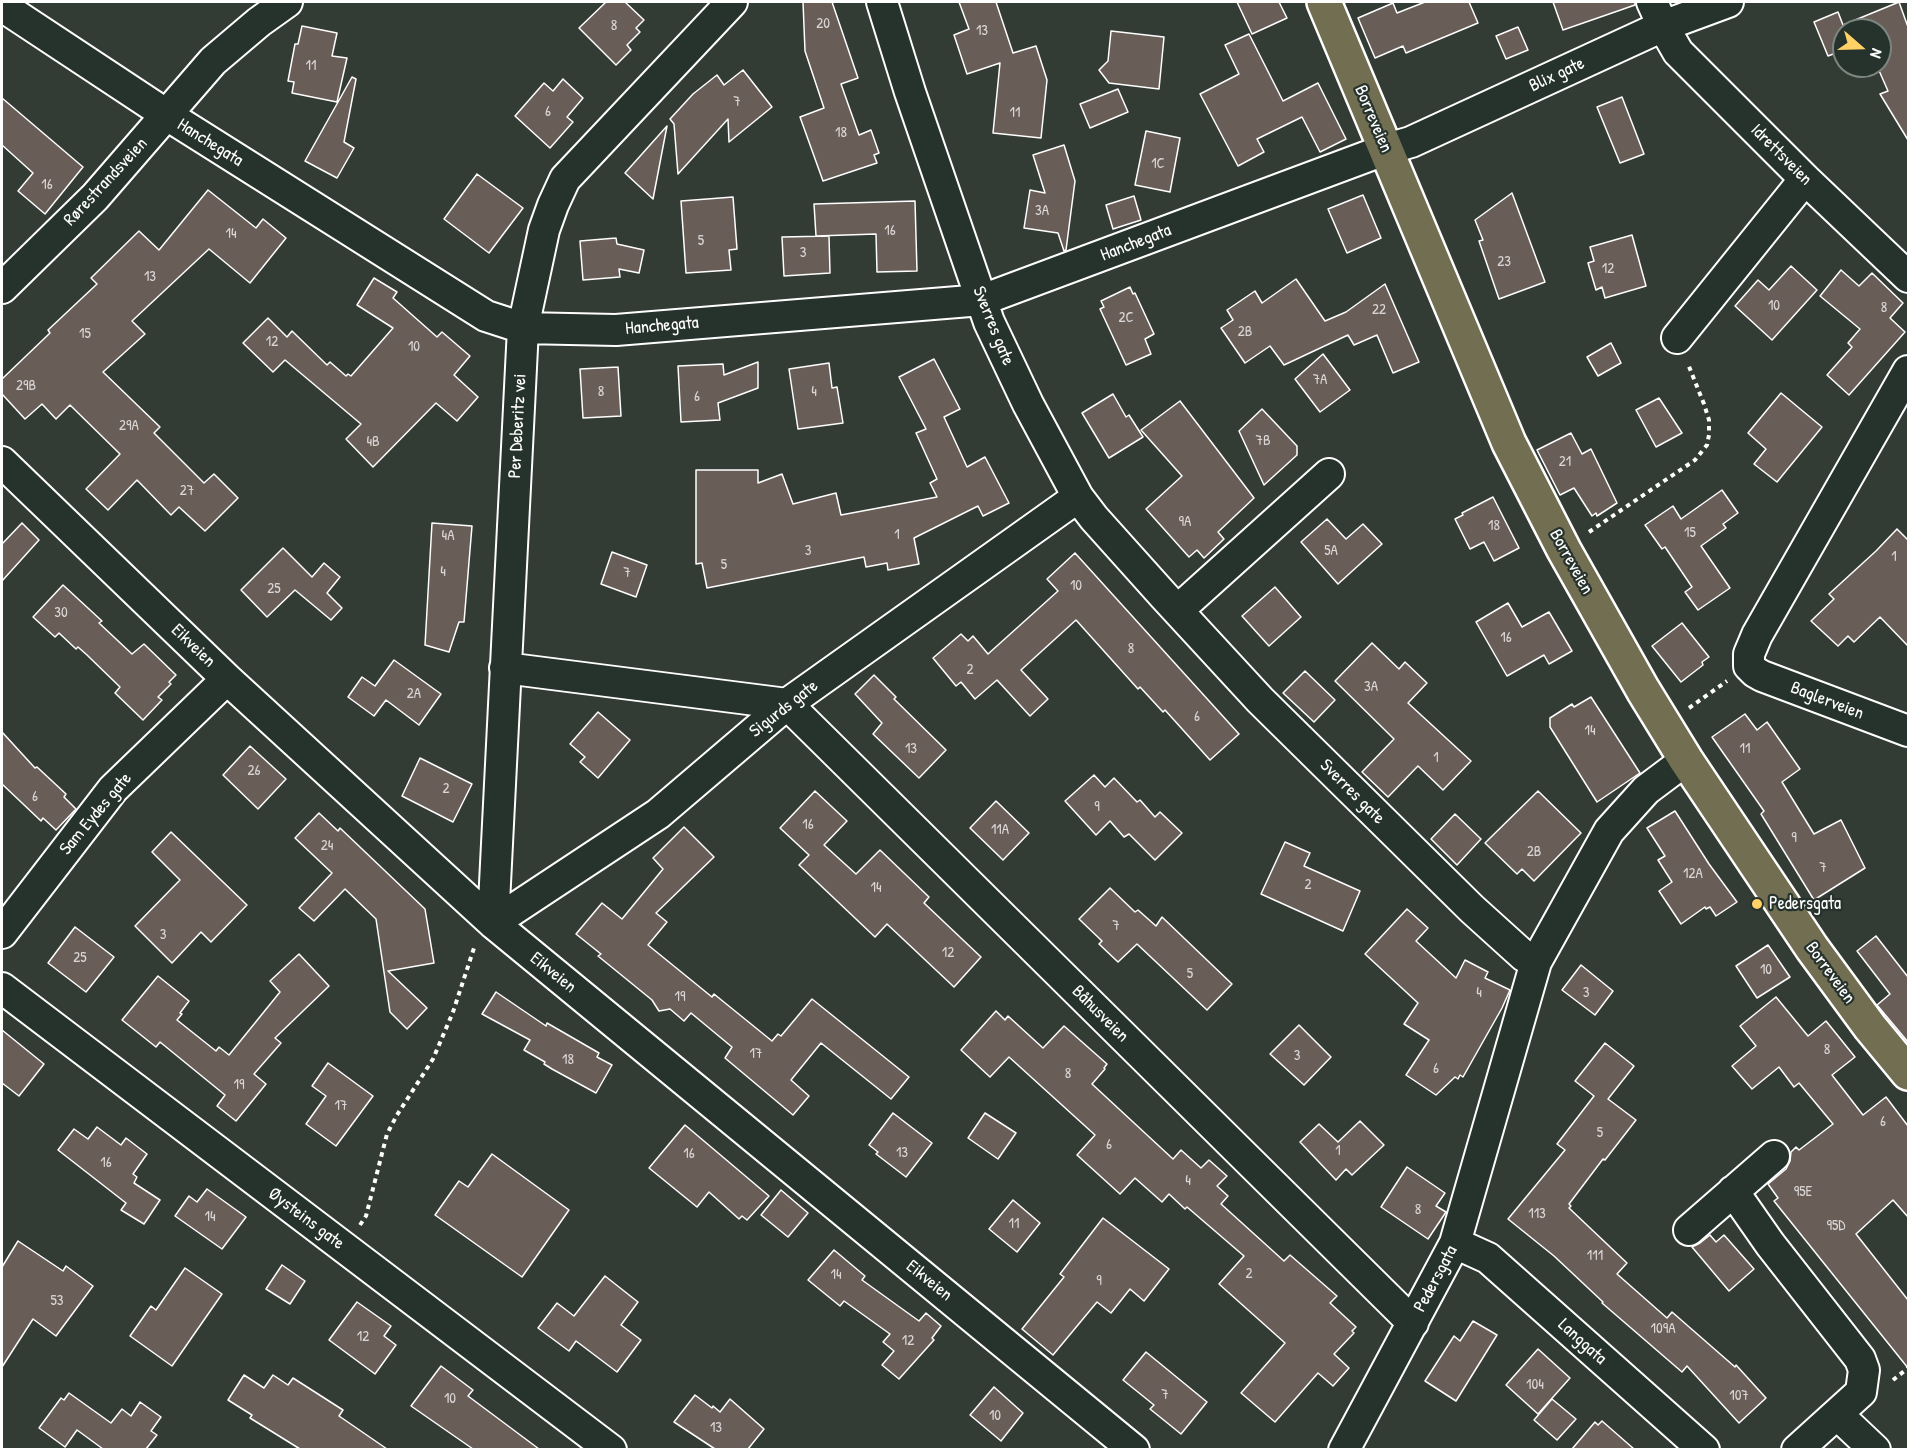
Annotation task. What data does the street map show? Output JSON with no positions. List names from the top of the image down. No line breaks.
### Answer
{"streets":{"main road":["Borreveien"],"street":["Blix gate","Hanchegata","Idrettsveien","Rørestrandsveien","Sverres gate","Per Deberitz vei","Eikveien","Baglerveien","Sigurds gate","Sam Eydes gate","Båhusveien","Øysteins gate","Pedersgata","Langgata"]},"crossings":[["Blix gate","Borreveien"],["Blix gate","Hanchegata"],["Blix gate","Idrettsveien"],["Borreveien","Hanchegata"],["Borreveien","Pedersgata"],["Hanchegata","Rørestrandsveien"],["Hanchegata","Sverres gate"],["Hanchegata","Per Deberitz vei"],["Sverres gate","Sigurds gate"],["Sverres gate","Pedersgata"],["Per Deberitz vei","Eikveien"],["Per Deberitz vei","Sigurds gate"],["Eikveien","Sigurds gate"],["Eikveien","Sam Eydes gate"],["Sigurds gate","Båhusveien"],["Båhusveien","Pedersgata"],["Pedersgata","Langgata"]],"places":["Pedersgata"],"house_numbers":["20","8","13","11","7","6","11","18","1C","16","3A","16","14","5","3","23","12","13","10","8","22","2C","2B","15","12","10","7A","29B","8","4","6","29A","7B","4B","21","27","9A","18","15","1","4A","3","5A","1","5","4","7","10","25","30","16","8","2","3A","2A","6","14","13","11","1","26","2","6","9","16","11A","9","24","2B","7","12A","2","14","7","3","12","25","10","5","4","3","19","8","17","3","18","6","8","19","17","6","5","6","1","13","16","16","4","95E","8","113","14","11","95D","111","2","14","9","53","109A","12","12","104","7","107","10","10","13"],"north":"right"}
